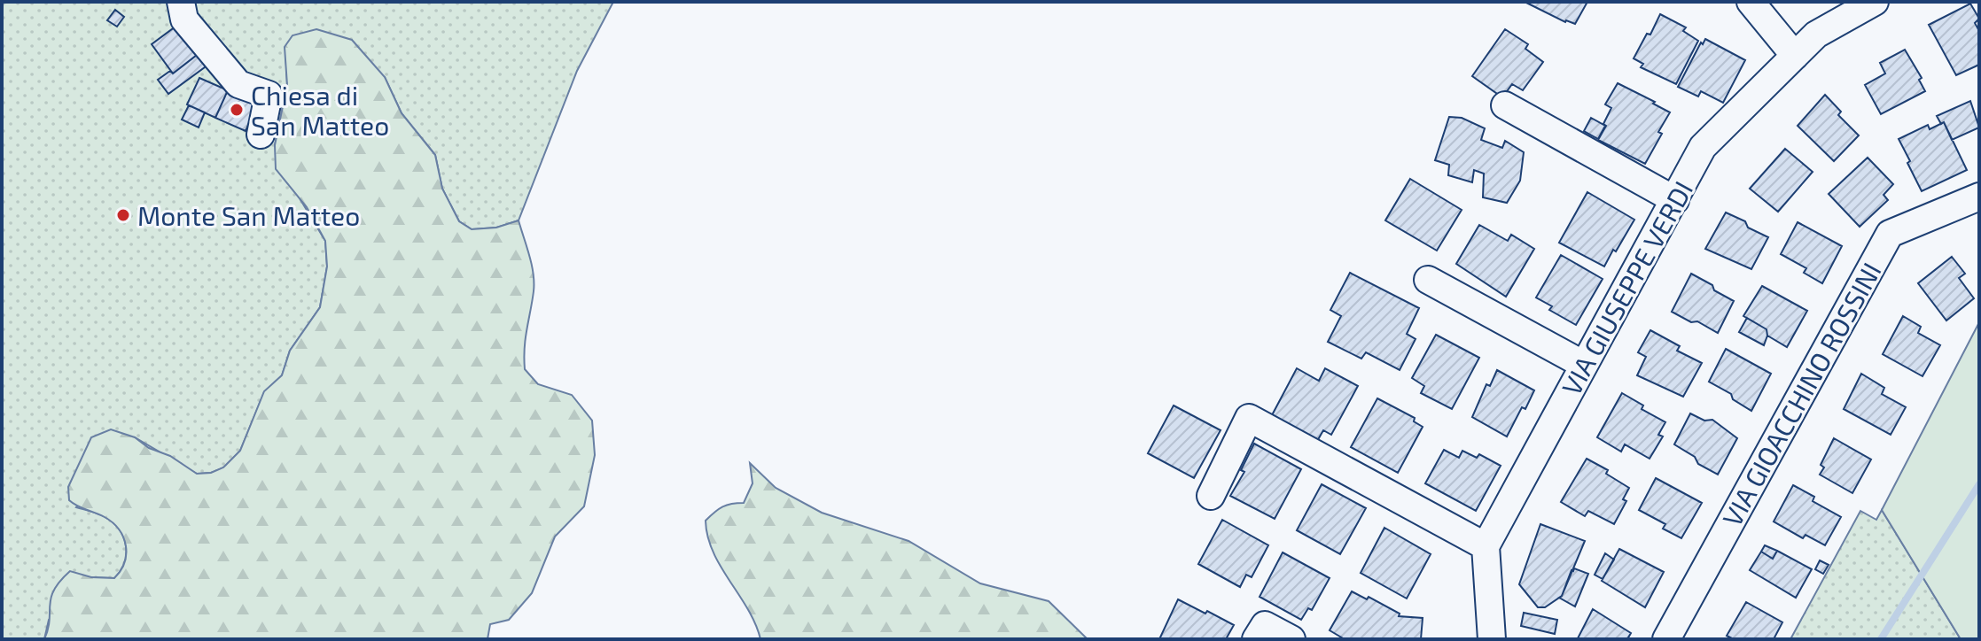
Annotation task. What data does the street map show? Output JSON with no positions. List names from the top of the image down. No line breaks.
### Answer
{"streets":{"street":["VIA GIUSEPPE VERDI","VIA GIOACCHINO ROSSINI"]},"places":["Chiesa di San Matteo","Monte San Matteo"]}
